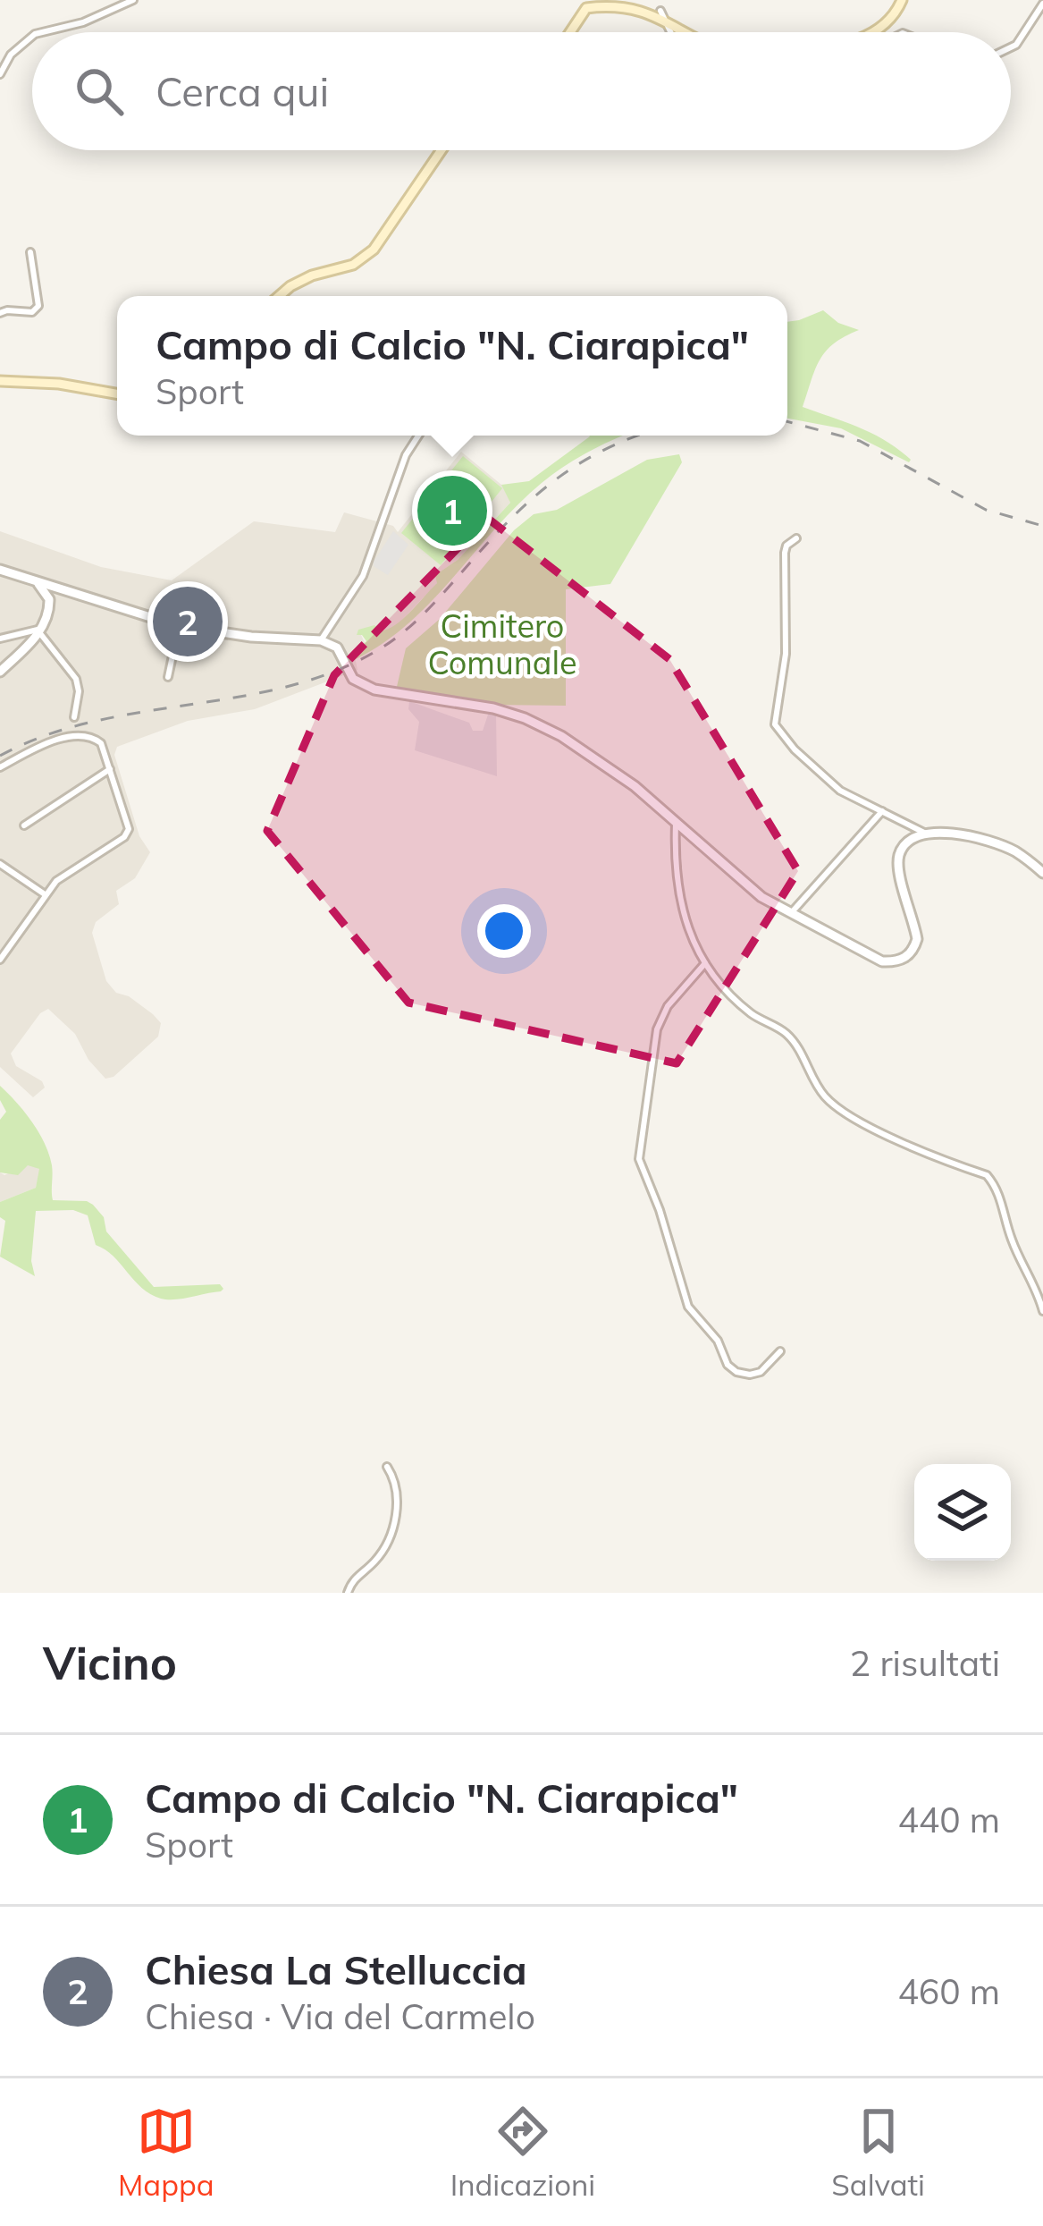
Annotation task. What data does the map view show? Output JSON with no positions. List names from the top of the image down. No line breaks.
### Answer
{"parks":["Cimitero Comunale"],"page":{"search":"Cerca qui","popup":["Campo di Calcio \"N. Ciarapica\"","Sport"],"pins":["1","2"],"heading":["Vicino","2 risultati"],"list":[{"mark":"1","name":"Campo di Calcio \"N. Ciarapica\"","note":"Sport","value":"440 m"},{"mark":"2","name":"Chiesa La Stelluccia","note":"Chiesa · Via del Carmelo","value":"460 m"}],"nav":["Mappa","Indicazioni","Salvati"]}}
